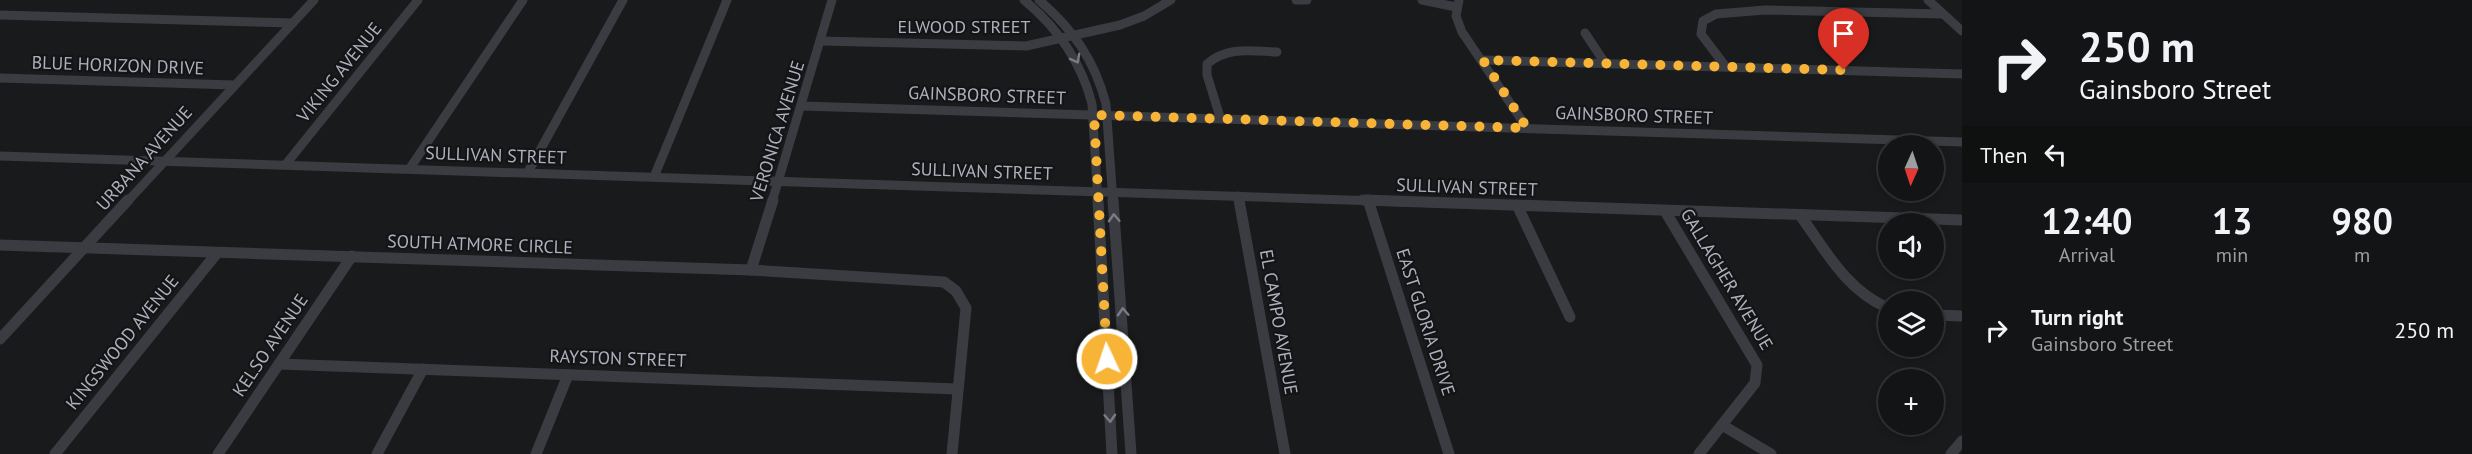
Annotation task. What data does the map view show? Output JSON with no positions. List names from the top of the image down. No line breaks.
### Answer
{"streets":{"street":["ELWOOD STREET","BLUE HORIZON DRIVE","VIKING AVENUE","GAINSBORO STREET","VERONICA AVENUE","SULLIVAN STREET","URBANA AVENUE","SOUTH ATMORE CIRCLE","GALLAGHER AVENUE","EL CAMPO AVENUE","EAST GLORIA DRIVE","KINGSWOOD AVENUE","KELSO AVENUE","RAYSTON STREET"]},"crossings":[["ELWOOD STREET","VERONICA AVENUE"],["BLUE HORIZON DRIVE","URBANA AVENUE"],["VIKING AVENUE","SULLIVAN STREET"],["GAINSBORO STREET","VERONICA AVENUE"],["VERONICA AVENUE","SULLIVAN STREET"],["VERONICA AVENUE","SOUTH ATMORE CIRCLE"],["SULLIVAN STREET","URBANA AVENUE"],["SULLIVAN STREET","GALLAGHER AVENUE"],["SULLIVAN STREET","EL CAMPO AVENUE"],["SULLIVAN STREET","EAST GLORIA DRIVE"],["URBANA AVENUE","SOUTH ATMORE CIRCLE"],["SOUTH ATMORE CIRCLE","KINGSWOOD AVENUE"],["SOUTH ATMORE CIRCLE","KELSO AVENUE"],["SOUTH ATMORE CIRCLE","RAYSTON STREET"],["KELSO AVENUE","RAYSTON STREET"]],"north":"bottom","page":{"turn":["250 m","Gainsboro Street"],"then":"Then","map_buttons":"+","eta":["12:40","Arrival","13","min","980","m"],"list":[{"name":"Turn right","note":"Gainsboro Street","value":"250 m"}]}}
